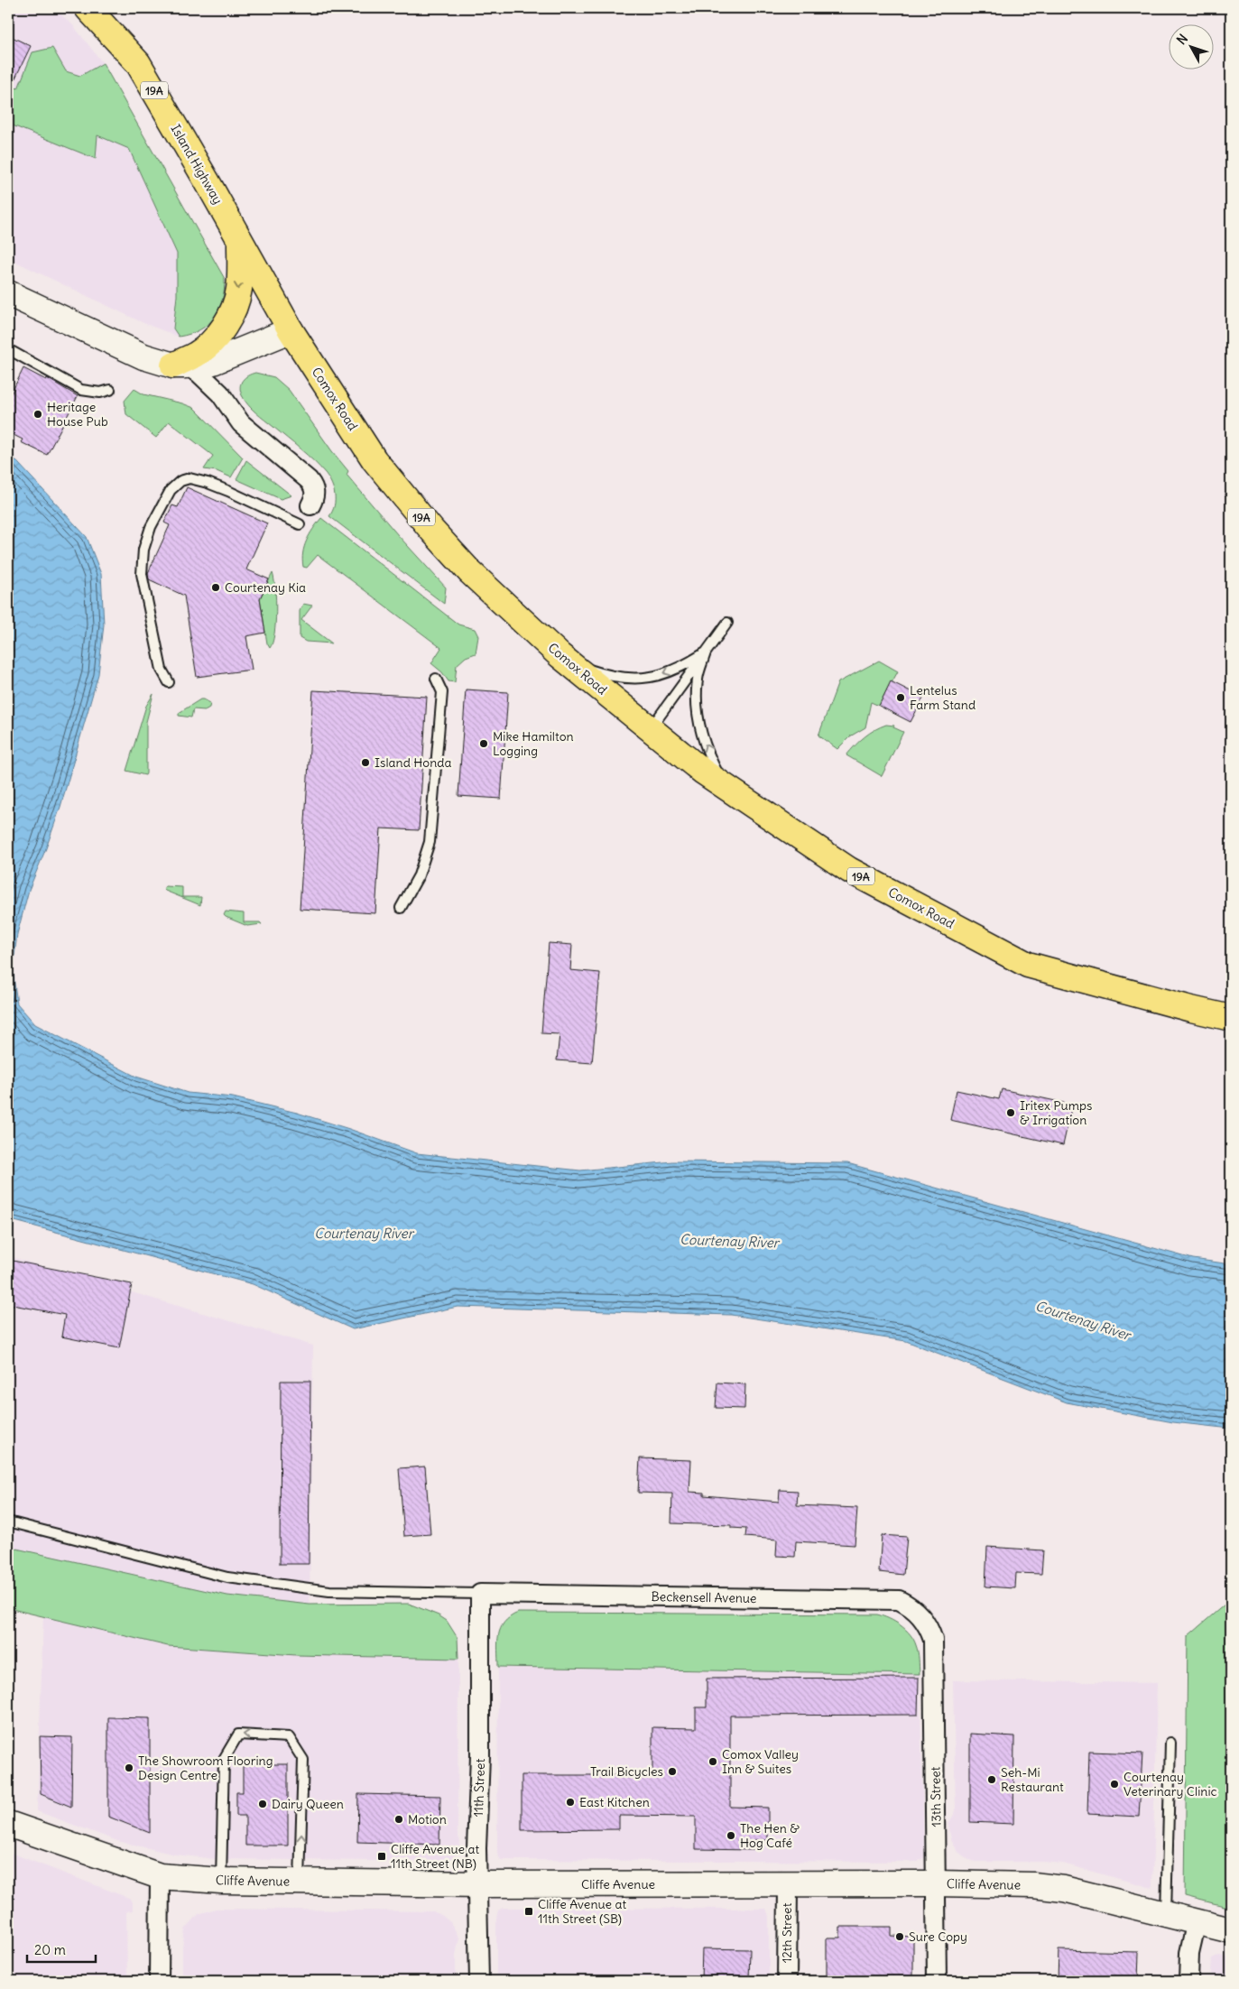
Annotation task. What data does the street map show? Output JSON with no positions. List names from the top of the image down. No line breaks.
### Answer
{"streets":{"main road":["19A","Island Highway","Comox Road","Cliffe Avenue"],"street":["Beckensell Avenue","11th Street","13th Street","12th Street"]},"crossings":[["Island Highway","Comox Road"],["Beckensell Avenue","11th Street"],["Beckensell Avenue","13th Street"],["11th Street","Cliffe Avenue"],["13th Street","Cliffe Avenue"],["Cliffe Avenue","12th Street"]],"water":["Courtenay River"],"places":{"other":["Heritage House Pub","Courtenay Kia","Lentelus Farm Stand","Mike Hamilton Logging","Island Honda","Iritex Pumps & Irrigation","Comox Valley Inn & Suites","The Showroom Flooring Design Centre","Trail Bicycles","Seh-Mi Restaurant","Courtenay Veterinary Clinic","East Kitchen","Dairy Queen","Motion","The Hen & Hog Café","Sure Copy"],"transit":["Cliffe Avenue at 11th Street (NB)","Cliffe Avenue at 11th Street (SB)"]},"scale_bar":"20 m","north":"top left"}
